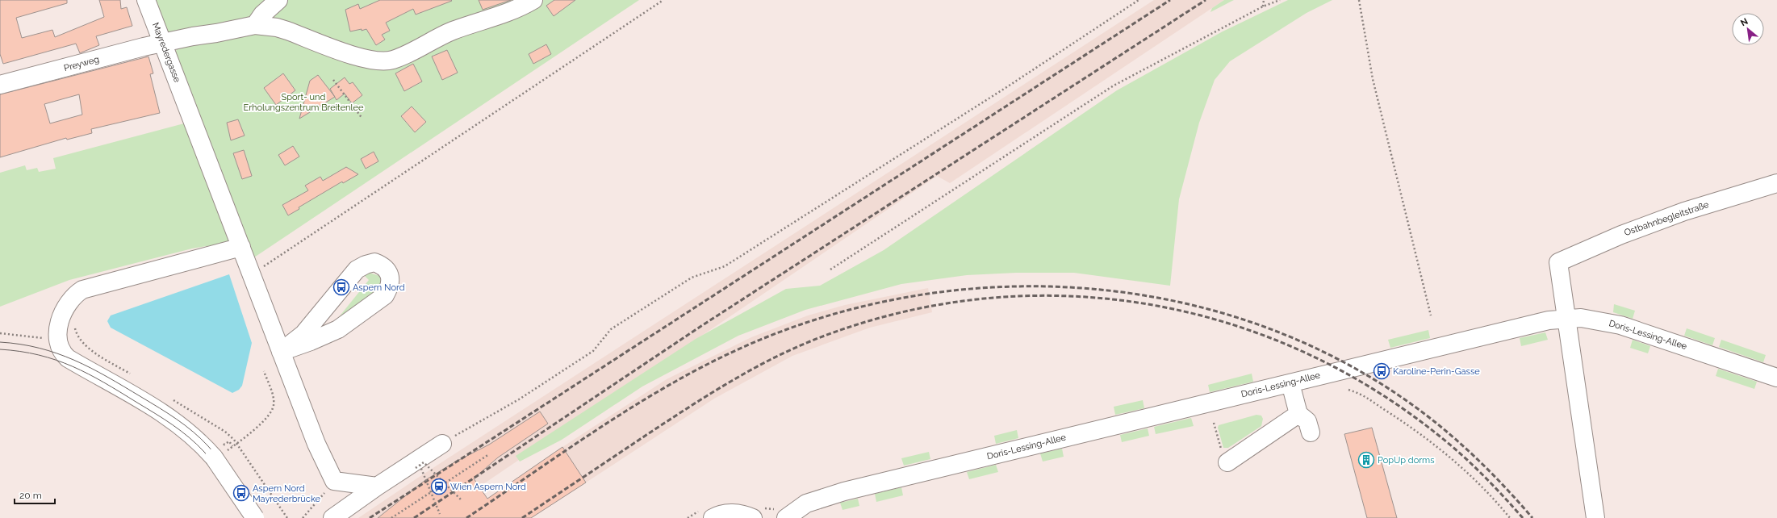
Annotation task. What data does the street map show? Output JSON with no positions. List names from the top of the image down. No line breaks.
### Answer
{"streets":{"street":["Mayredergasse","Preyweg","Ostbahnbegleitstraße","Doris-Lessing-Allee"]},"crossings":[["Mayredergasse","Preyweg"],["Ostbahnbegleitstraße","Doris-Lessing-Allee"]],"parks":["Sport- und Erholungszentrum Breitenlee"],"places":{"bus stop":["Aspern Nord","Karoline-Perin-Gasse","Aspern Nord Mayrederbrücke"],"building":["PopUp dorms"],"station":["Wien Aspern Nord"]},"scale_bar":"20 m","north":"top left"}
